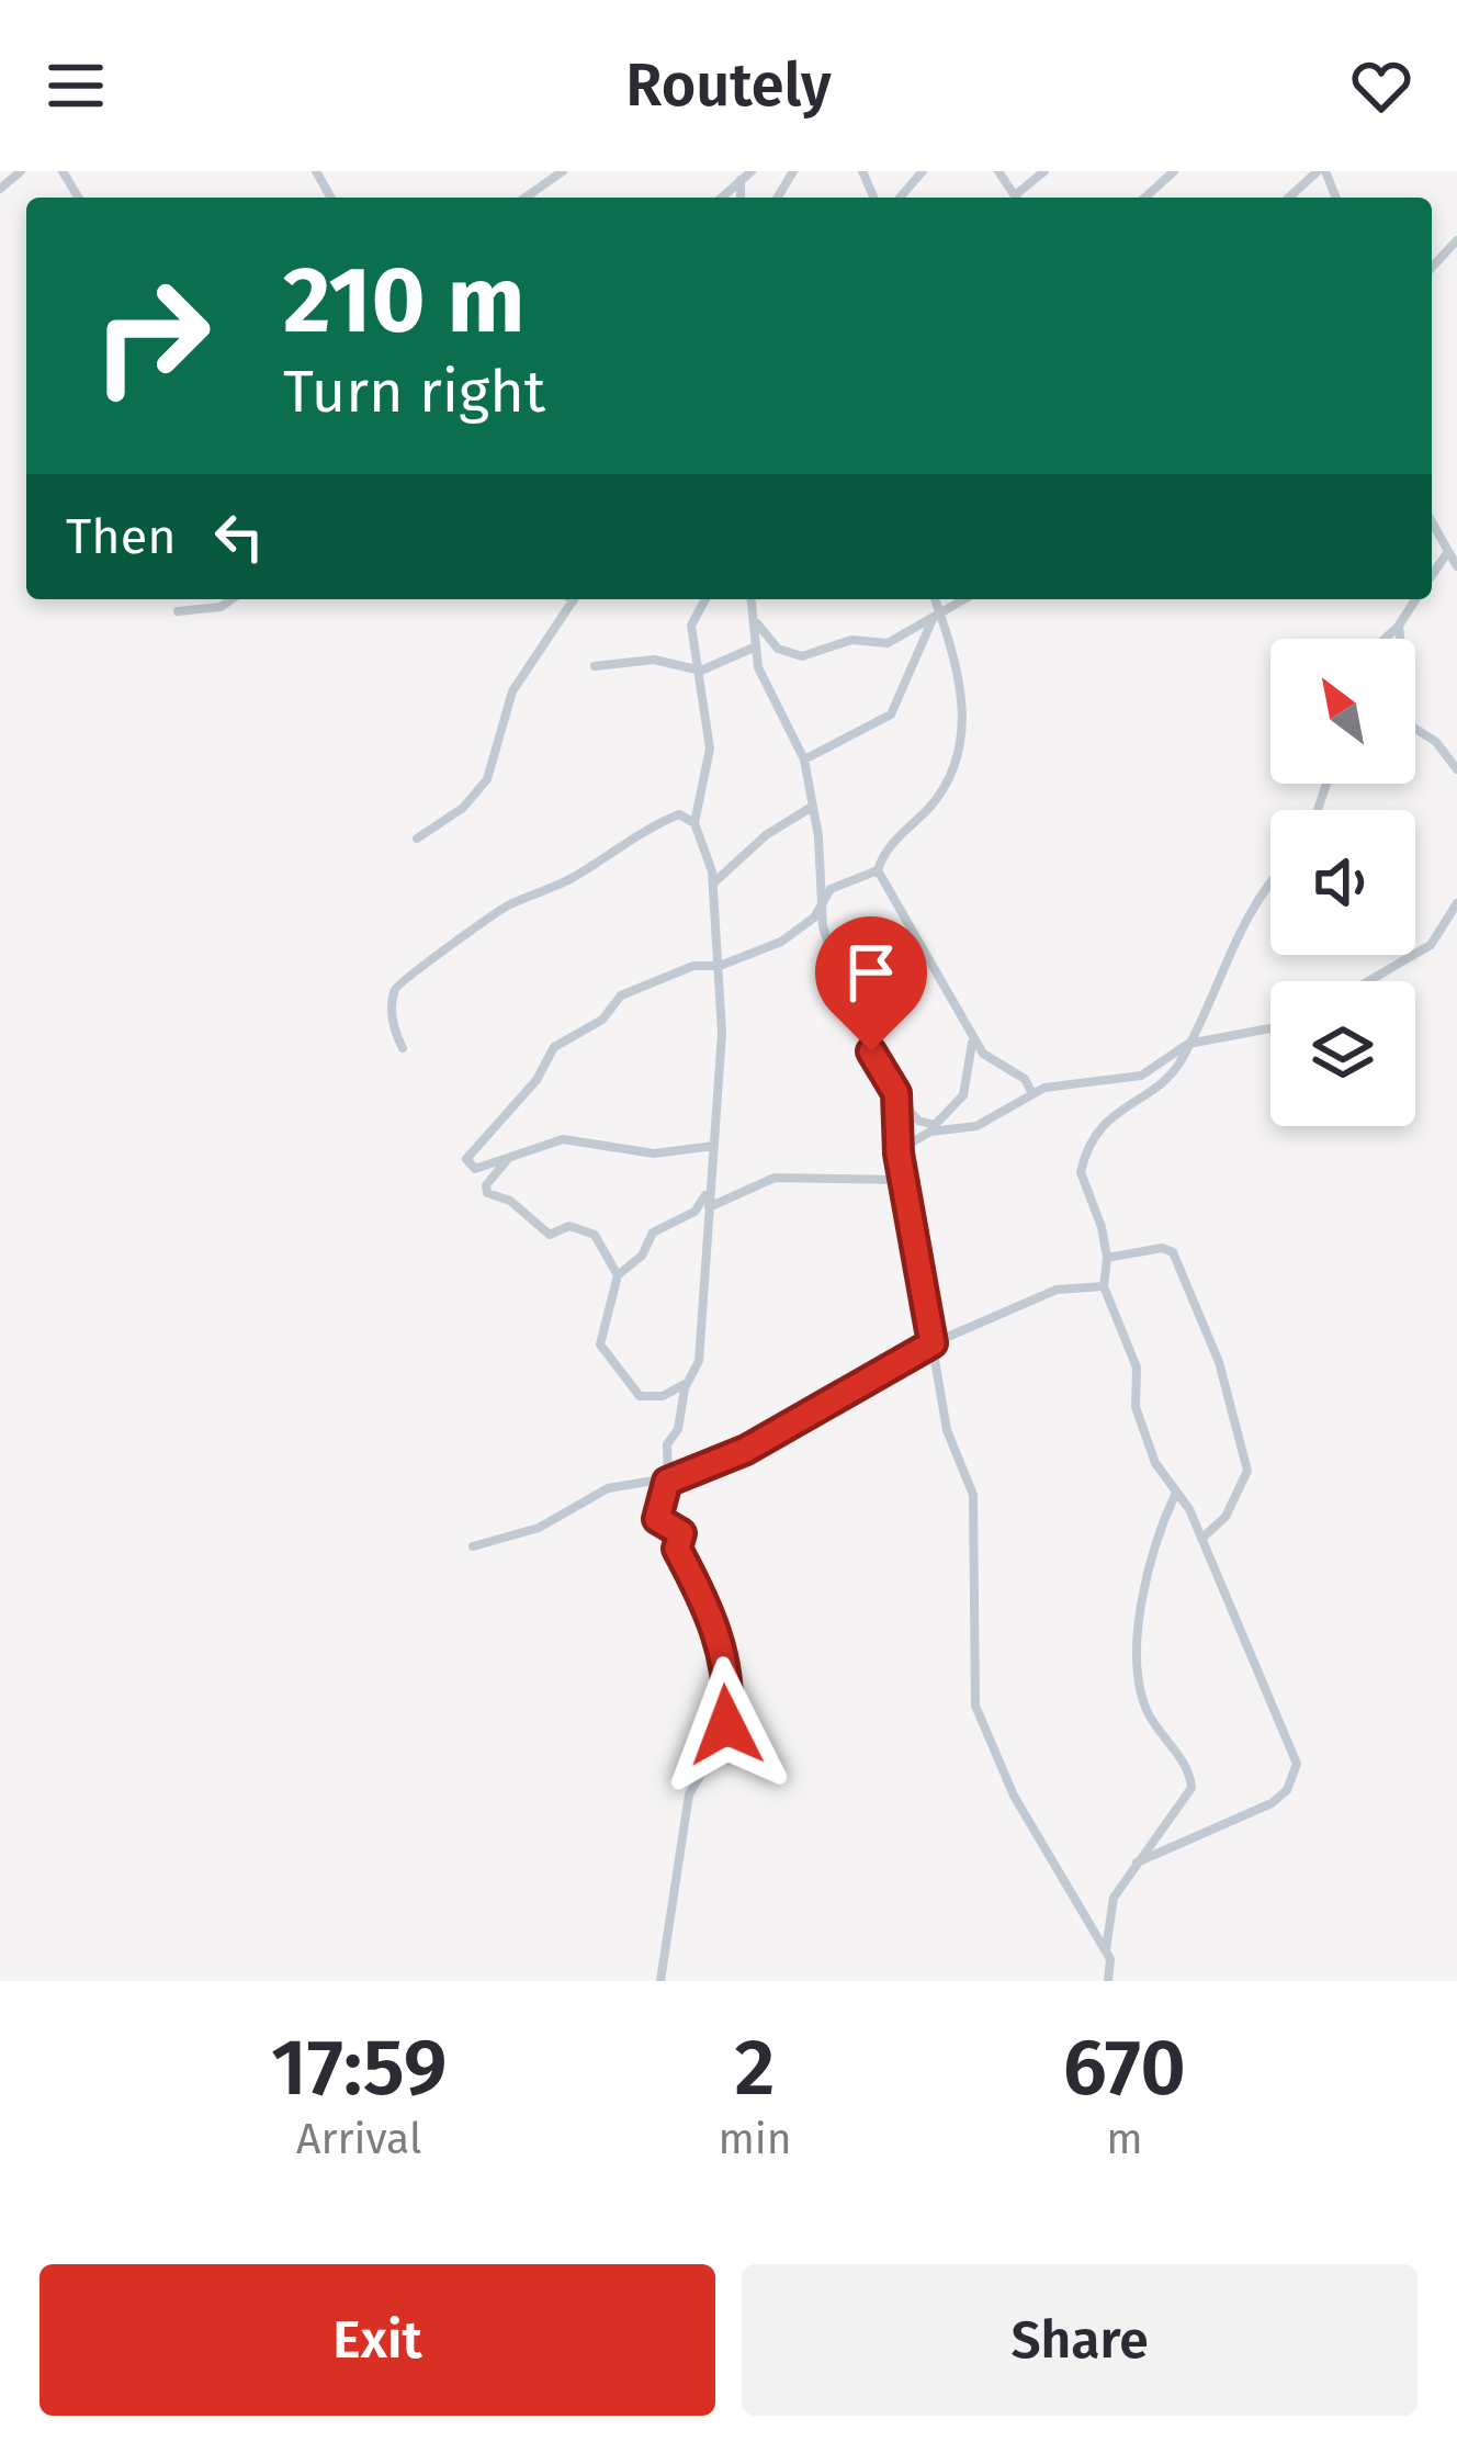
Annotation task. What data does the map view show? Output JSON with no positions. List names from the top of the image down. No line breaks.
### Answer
{"north":"top left","page":{"header":"Routely","turn":["210 m","Turn right"],"then":"Then","eta":["17:59","Arrival","2","min","670","m"],"buttons":["Exit","Share"]}}
